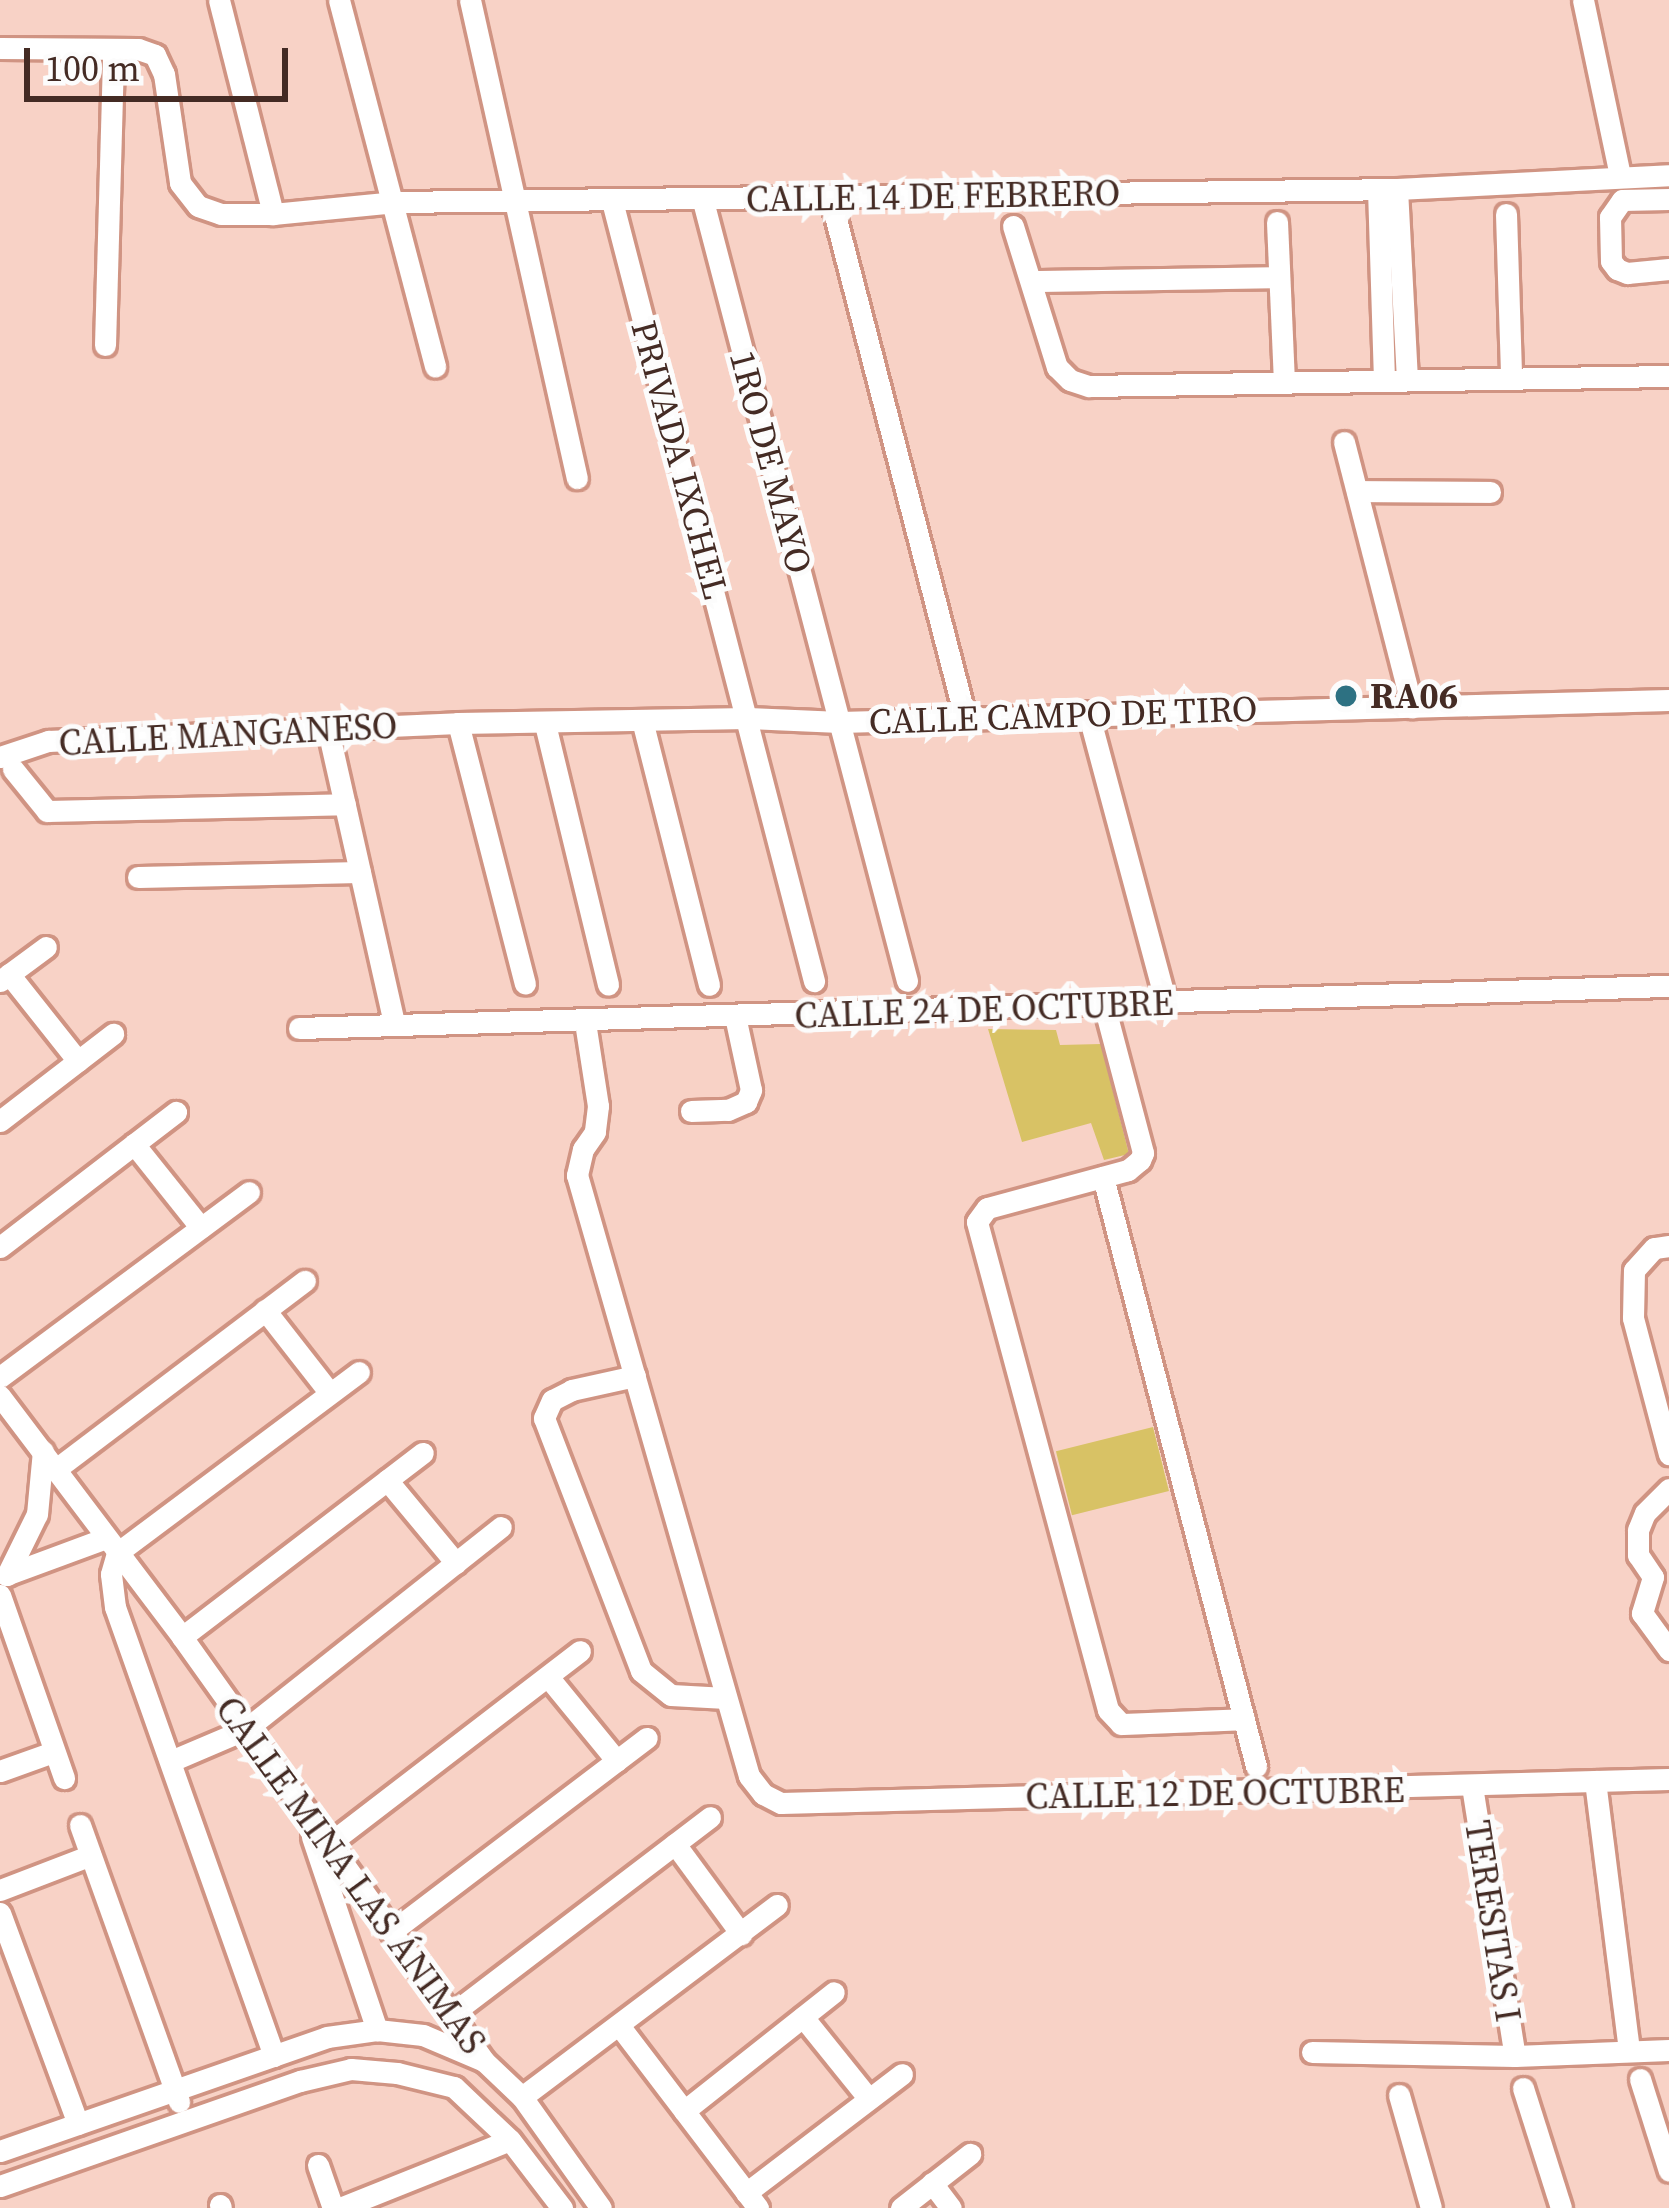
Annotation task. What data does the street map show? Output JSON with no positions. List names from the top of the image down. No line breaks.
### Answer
{"streets":{"street":["CALLE 14 DE FEBRERO","PRIVADA IXCHEL","1RO DE MAYO","CALLE CAMPO DE TIRO","CALLE MANGANESO","CALLE 24 DE OCTUBRE","CALLE 12 DE OCTUBRE","CALLE MINA LAS ÁNIMAS","TERESITAS I"]},"crossings":[["CALLE 14 DE FEBRERO","PRIVADA IXCHEL"],["CALLE 14 DE FEBRERO","1RO DE MAYO"],["PRIVADA IXCHEL","CALLE CAMPO DE TIRO"],["1RO DE MAYO","CALLE CAMPO DE TIRO"],["CALLE CAMPO DE TIRO","CALLE MANGANESO"],["CALLE 12 DE OCTUBRE","TERESITAS I"]],"places":["RA06"],"scale_bar":"100 m"}
